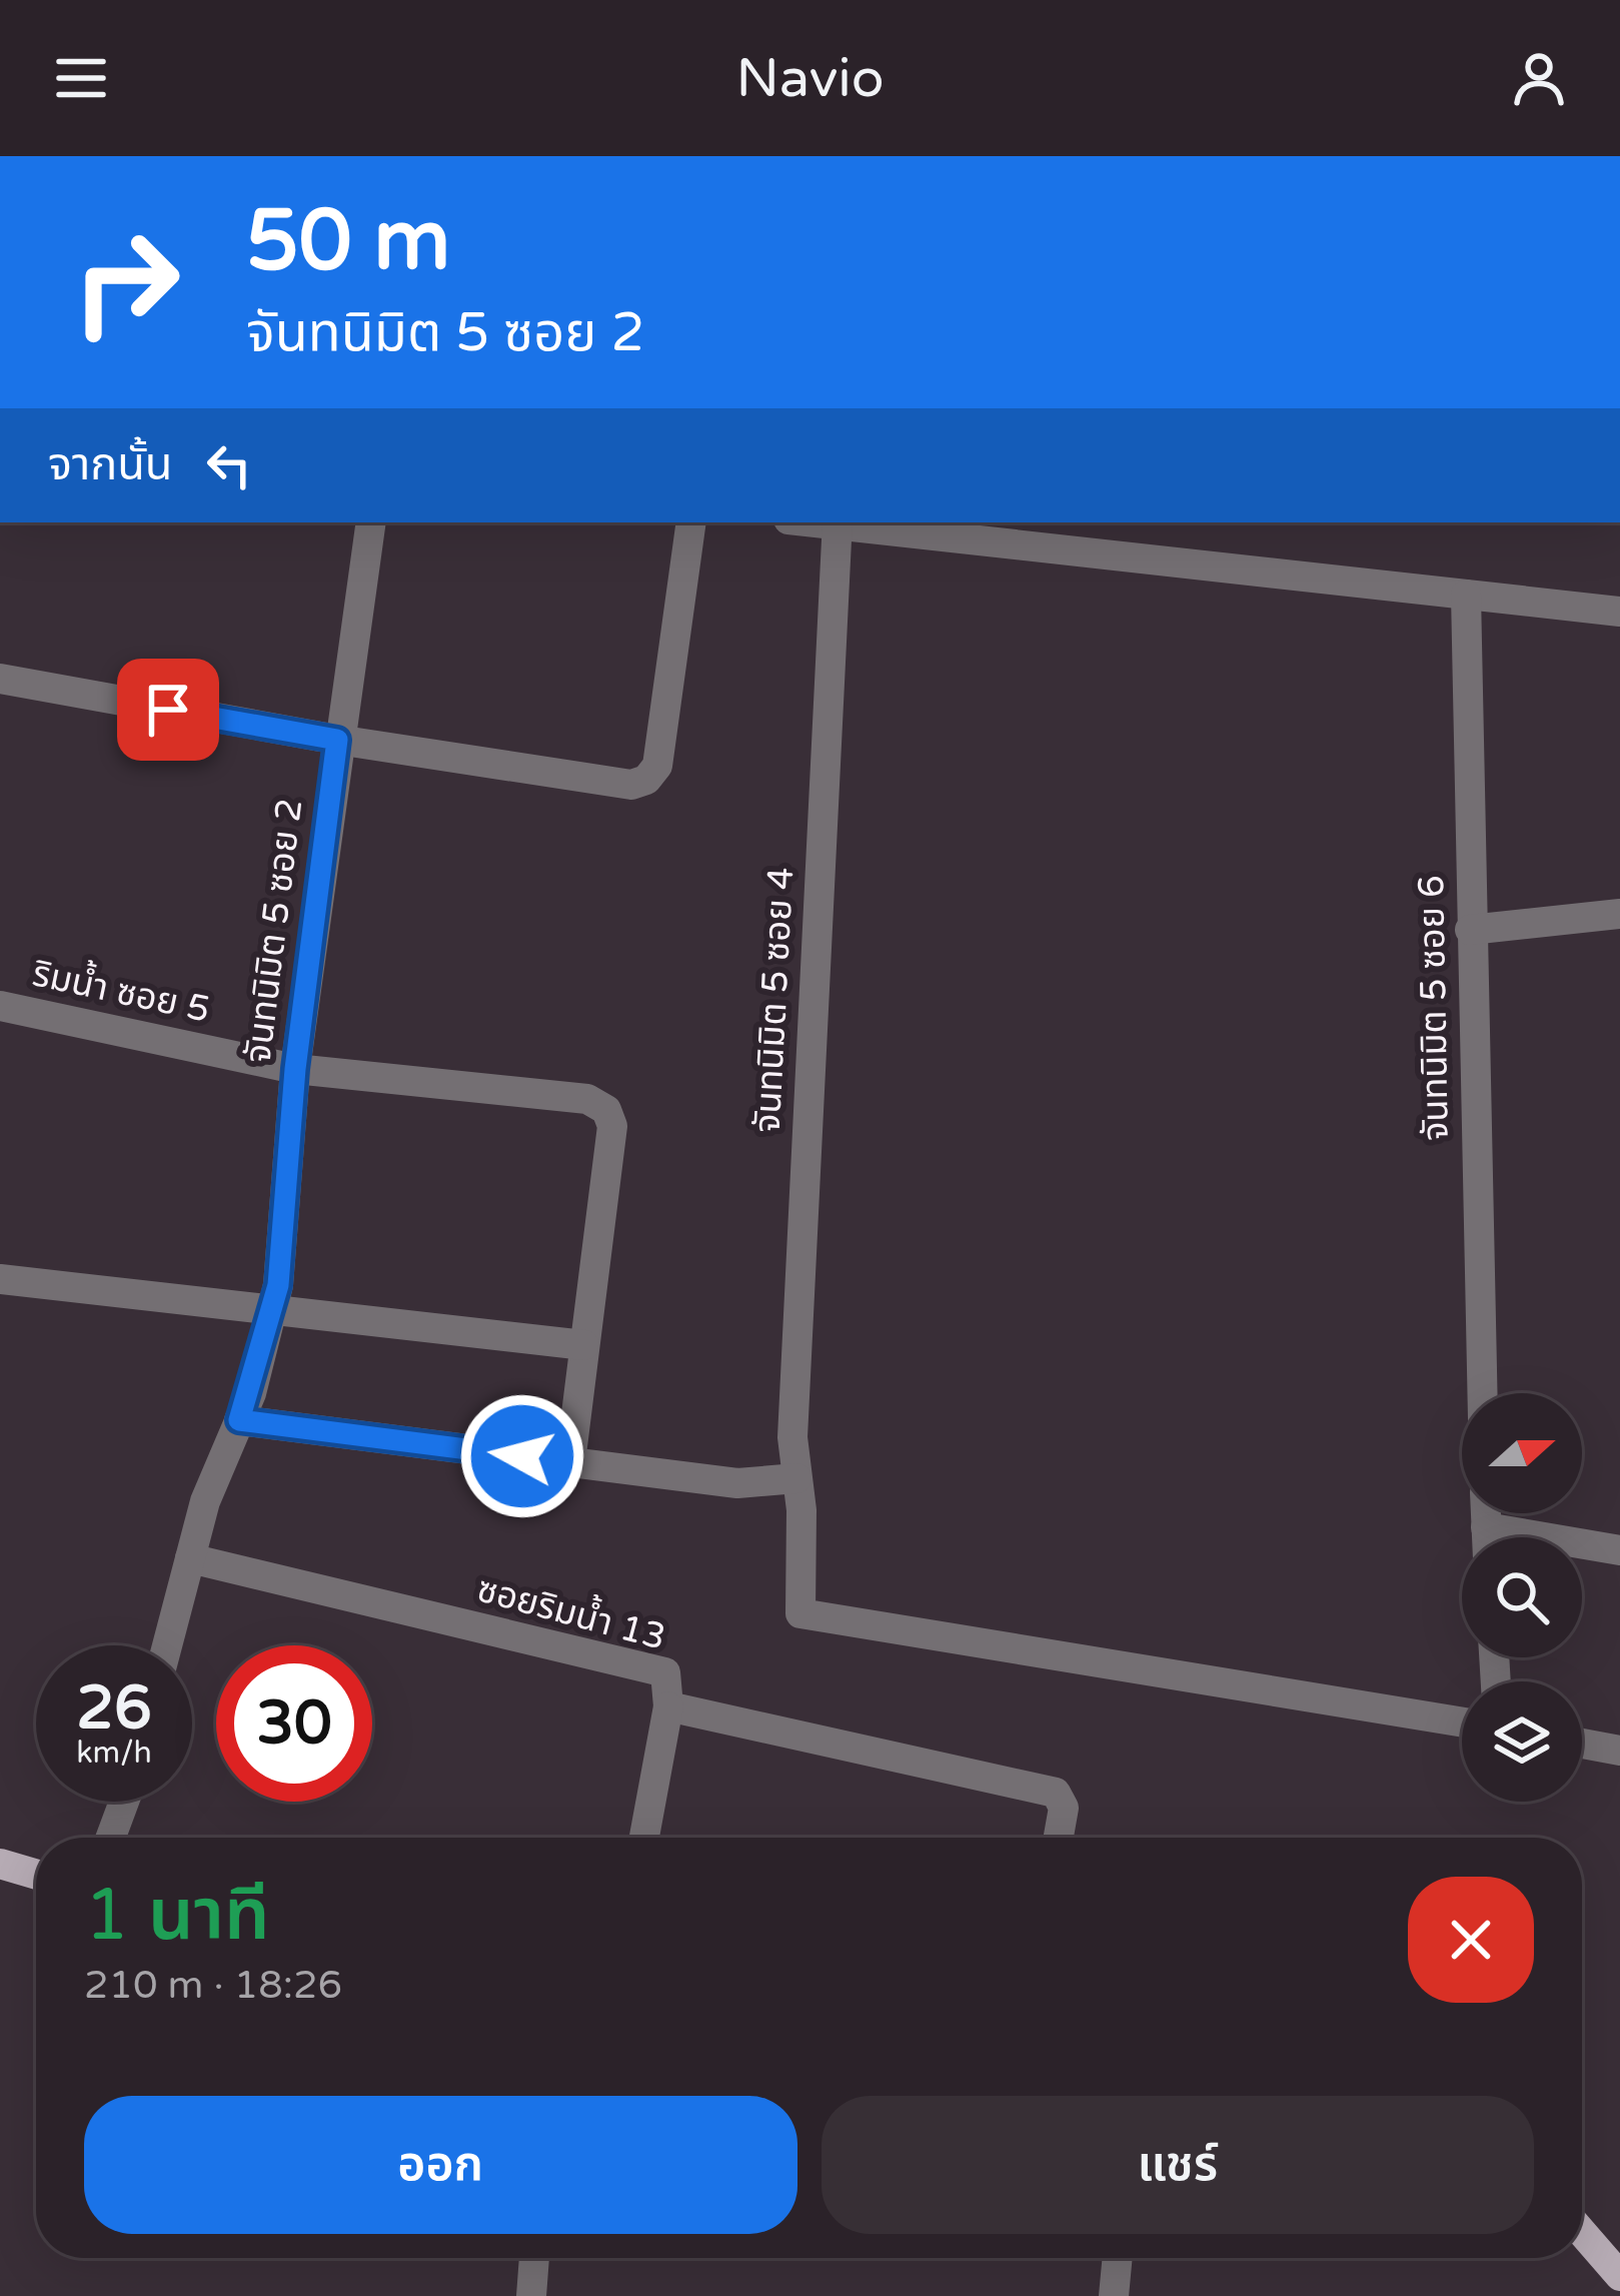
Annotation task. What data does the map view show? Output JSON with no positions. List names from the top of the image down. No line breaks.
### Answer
{"streets":{"street":["จันทนิมิต 5 ซอย 2","ริมน้ำ ซอย 5","จันทนิมิต 5 ซอย 4","จันทนิมิต 5 ซอย 6","ซอยริมน้ำ 13"]},"crossings":[["จันทนิมิต 5 ซอย 2","ริมน้ำ ซอย 5"],["จันทนิมิต 5 ซอย 2","ซอยริมน้ำ 13"]],"north":"right","page":{"header":"Navio","turn":["50 m","จันทนิมิต 5 ซอย 2"],"then":"จากนั้น","speed":"26 km/h","limit":"30","heading":["1 นาที","210 m · 18:26"],"buttons":["ออก","แชร์"]}}
